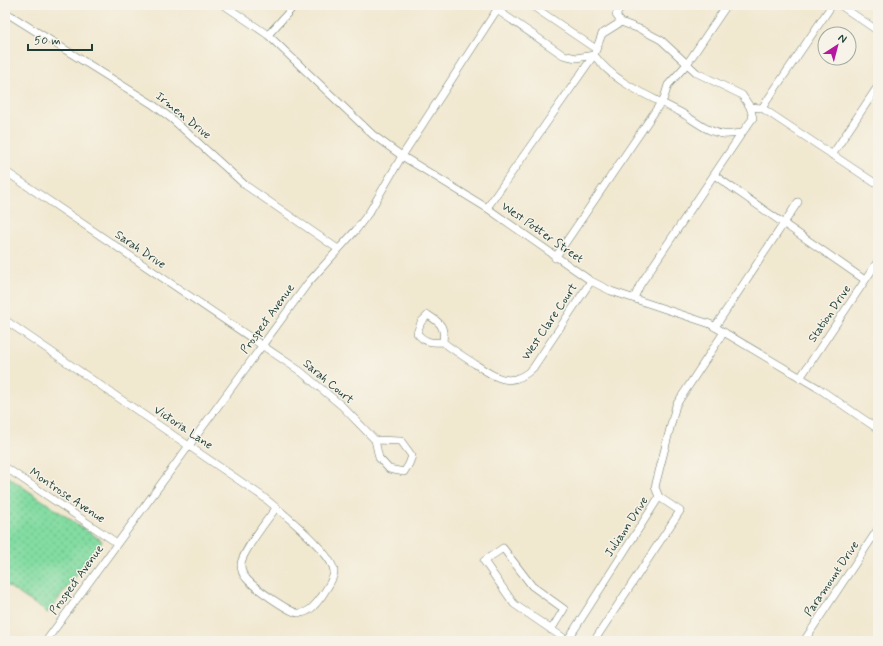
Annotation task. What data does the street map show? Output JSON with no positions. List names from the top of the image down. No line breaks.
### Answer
{"streets":{"street":["Irmen Drive","West Potter Street","Sarah Drive","Station Drive","Prospect Avenue","West Clare Court","Sarah Court","Victoria Lane","Montrose Avenue","Juliann Drive","Paramount Drive"]},"crossings":[["Irmen Drive","Prospect Avenue"],["West Potter Street","Station Drive"],["West Potter Street","Prospect Avenue"],["West Potter Street","West Clare Court"],["West Potter Street","Juliann Drive"],["Sarah Drive","Prospect Avenue"],["Sarah Drive","Sarah Court"],["Prospect Avenue","Sarah Court"],["Prospect Avenue","Victoria Lane"],["Prospect Avenue","Montrose Avenue"]],"scale_bar":"50 m","north":"top right"}
